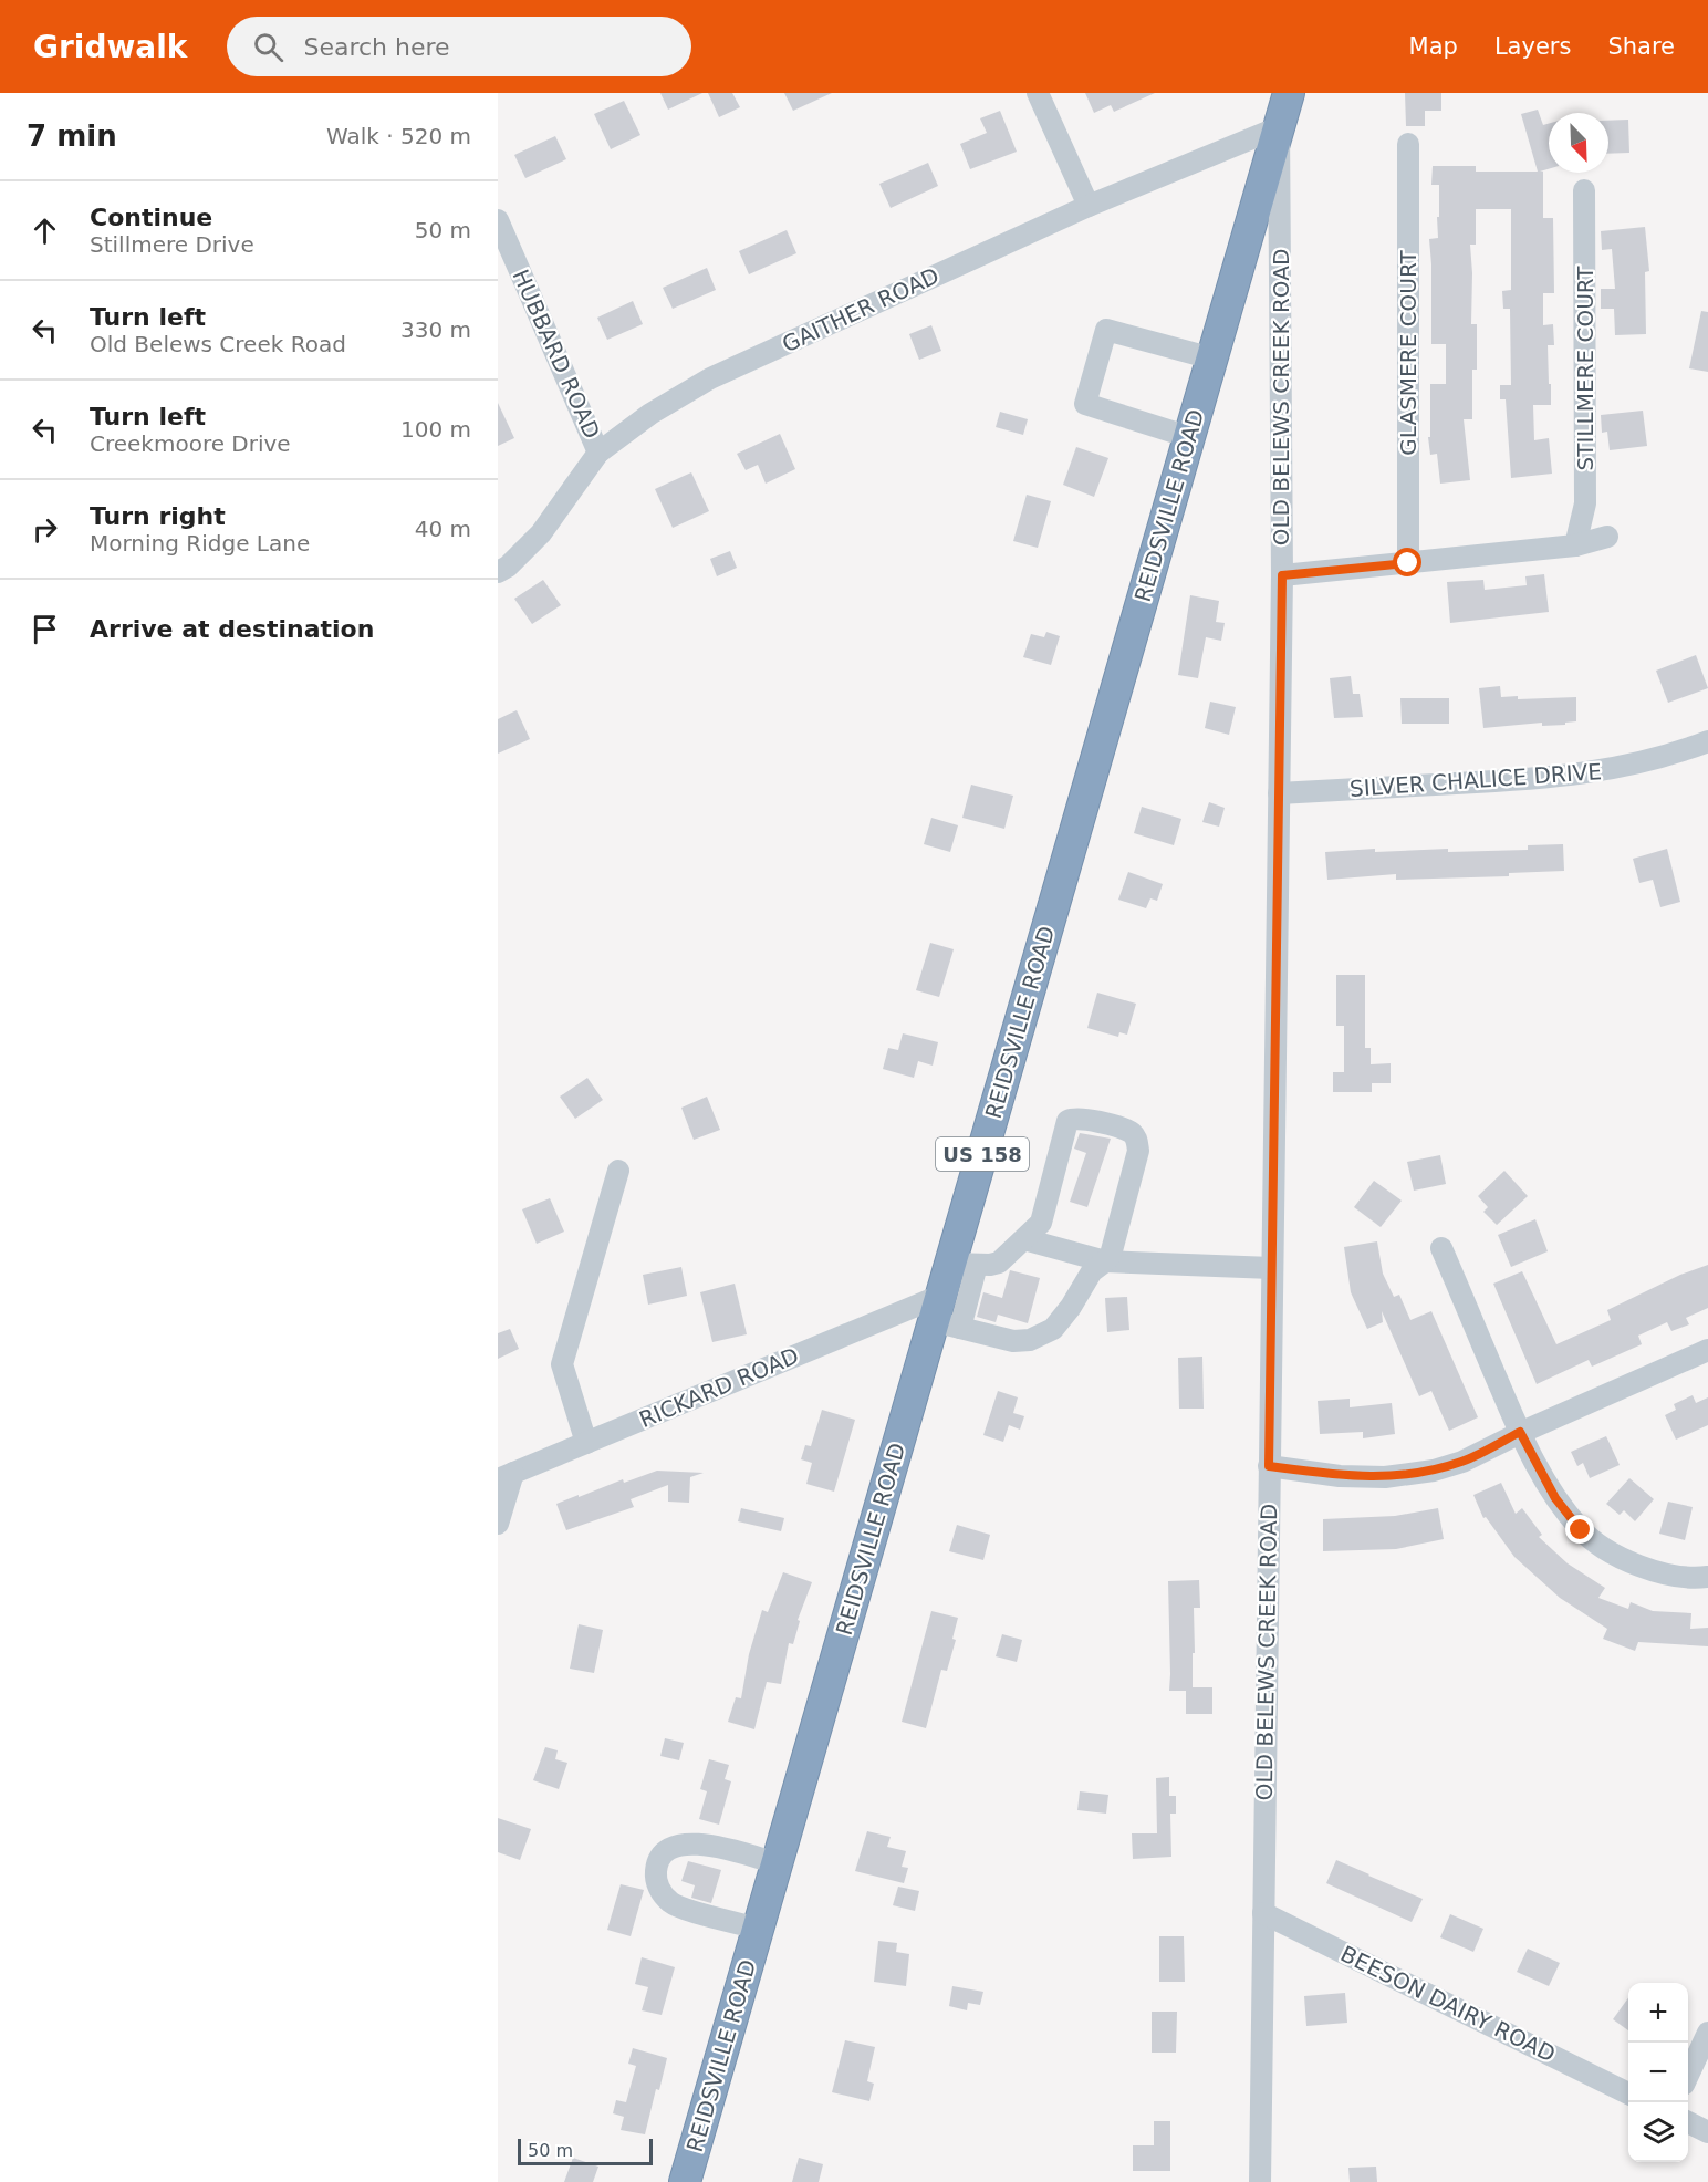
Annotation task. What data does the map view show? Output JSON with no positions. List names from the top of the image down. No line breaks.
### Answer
{"streets":{"highway":["REIDSVILLE ROAD","US 158"],"street":["GAITHER ROAD","GLASMERE COURT","HUBBARD ROAD","STILLMERE COURT","OLD BELEWS CREEK ROAD","SILVER CHALICE DRIVE","RICKARD ROAD","BEESON DAIRY ROAD"]},"crossings":[["GAITHER ROAD","HUBBARD ROAD"],["GAITHER ROAD","OLD BELEWS CREEK ROAD"],["GAITHER ROAD","REIDSVILLE ROAD"],["OLD BELEWS CREEK ROAD","REIDSVILLE ROAD"],["OLD BELEWS CREEK ROAD","SILVER CHALICE DRIVE"],["OLD BELEWS CREEK ROAD","BEESON DAIRY ROAD"],["REIDSVILLE ROAD","RICKARD ROAD"]],"scale_bar":"50 m","north":"bottom right","page":{"header":"Gridwalk","search":"Search here","nav":["Map","Layers","Share"],"heading":["7 min","Walk · 520 m"],"list":[["Continue","Stillmere Drive","50 m"],["Turn left","Old Belews Creek Road","330 m"],["Turn left","Creekmoore Drive","100 m"],["Turn right","Morning Ridge Lane","40 m"],"Arrive at destination"],"map_buttons":["+","−"],"scale":"50 m"}}
